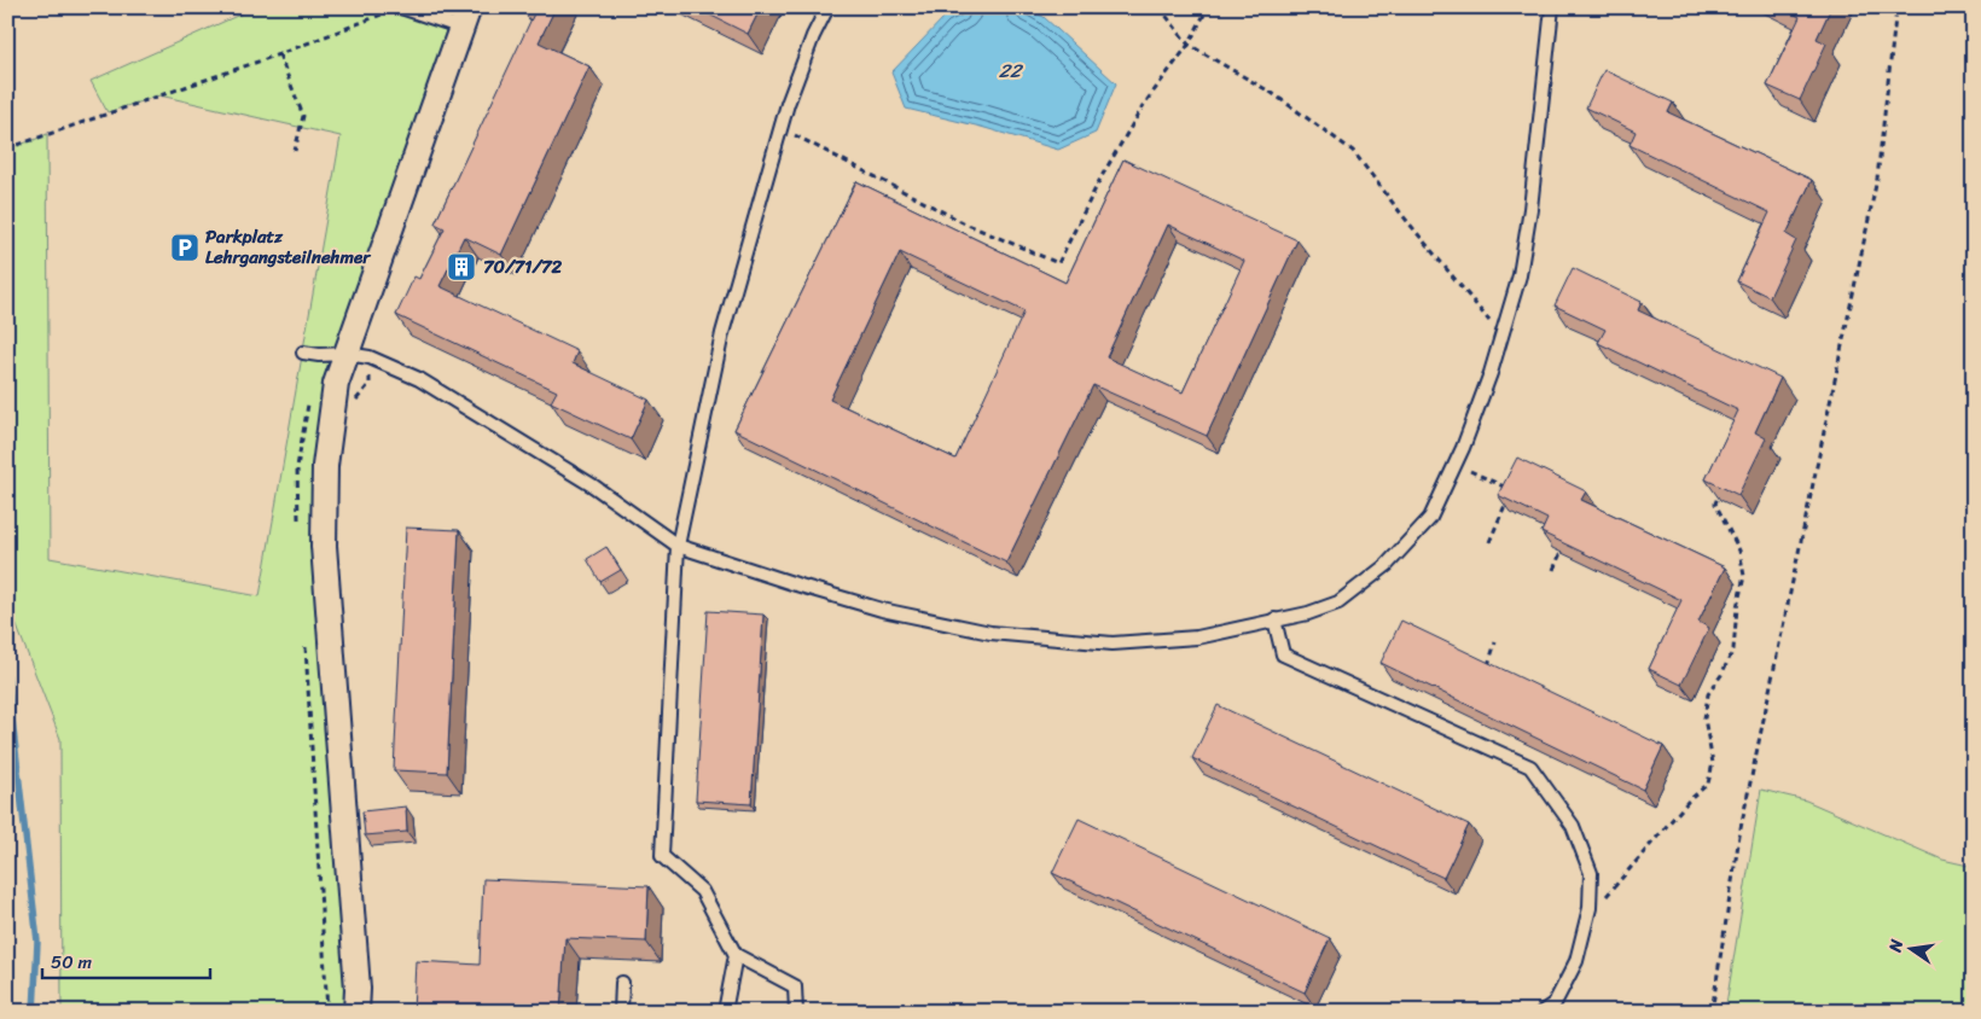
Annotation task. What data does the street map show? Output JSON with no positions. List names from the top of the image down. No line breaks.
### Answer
{"water":["22"],"places":{"parking":["Parkplatz Lehrgangsteilnehmer"],"building":["70/71/72"]},"scale_bar":"50 m","north":"left"}
